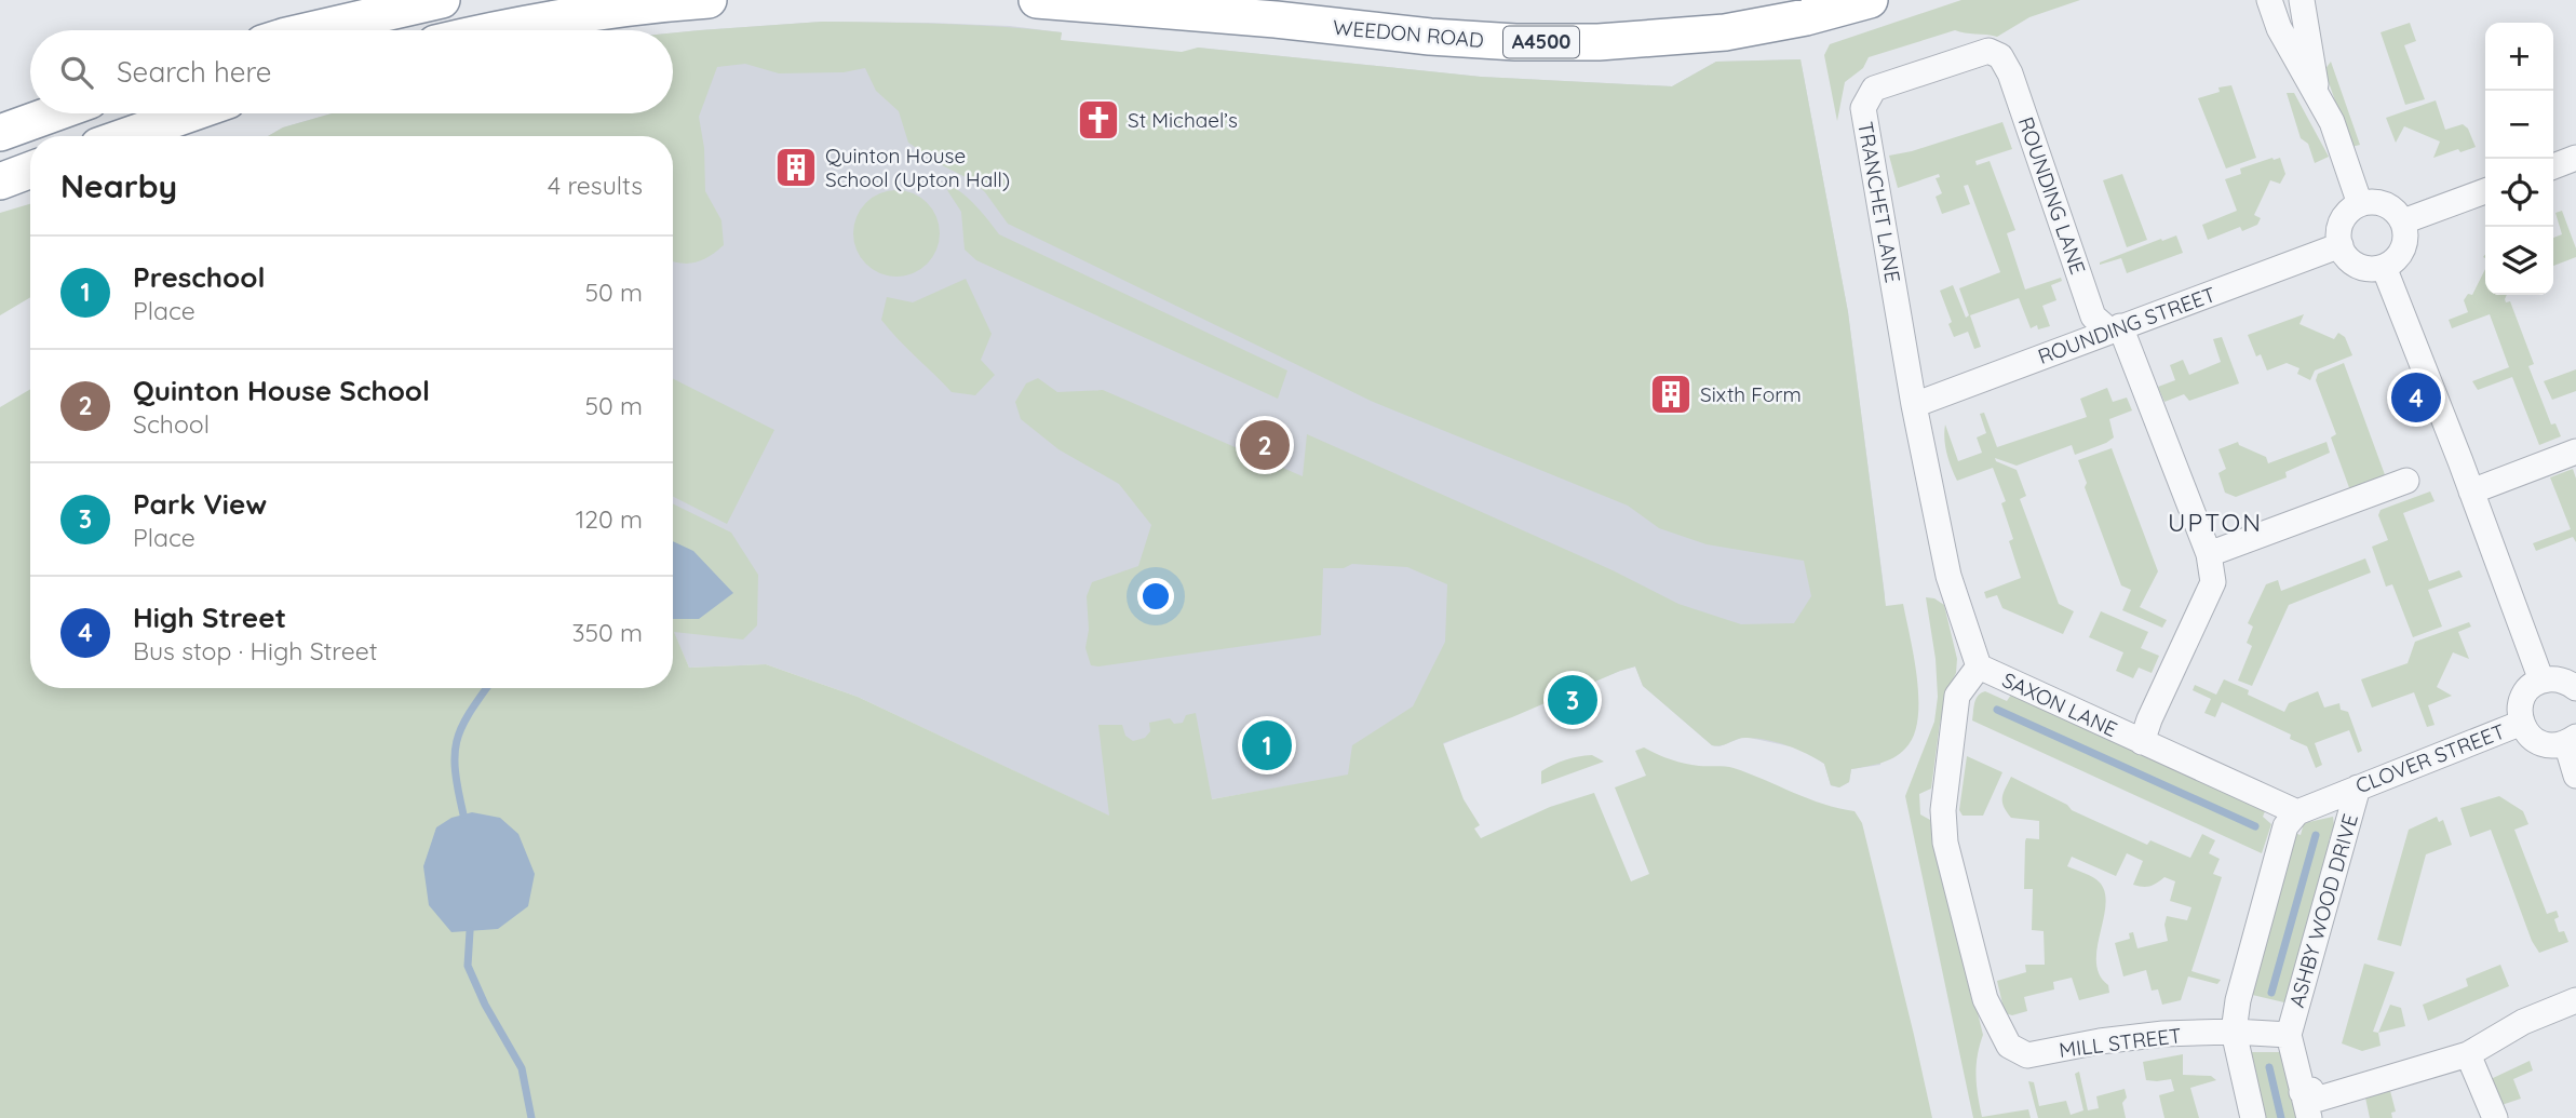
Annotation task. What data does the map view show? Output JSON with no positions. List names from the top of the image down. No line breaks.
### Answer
{"streets":{"highway":["WEEDON ROAD","A4500"],"street":["ROUNDING LANE","TRANCHET LANE","ROUNDING STREET","SAXON LANE","CLOVER STREET","ASHBY WOOD DRIVE","MILL STREET"]},"crossings":[["ROUNDING LANE","TRANCHET LANE"],["ROUNDING LANE","ROUNDING STREET"],["TRANCHET LANE","ROUNDING STREET"],["TRANCHET LANE","SAXON LANE"],["SAXON LANE","CLOVER STREET"],["SAXON LANE","MILL STREET"],["CLOVER STREET","ASHBY WOOD DRIVE"],["ASHBY WOOD DRIVE","MILL STREET"]],"districts":["UPTON"],"places":{"church":["St Michael’s"],"building":["Quinton House School (Upton Hall)","Sixth Form"]},"page":{"map_buttons":["+","−"],"search":"Search here","heading":["Nearby","4 results"],"list":[{"mark":"1","name":"Preschool","note":"Place","value":"50 m"},{"mark":"2","name":"Quinton House School","note":"School","value":"50 m"},{"mark":"3","name":"Park View","note":"Place","value":"120 m"},{"mark":"4","name":"High Street","note":"Bus stop · High Street","value":"350 m"}],"pins":["4","2","3","1"]}}
